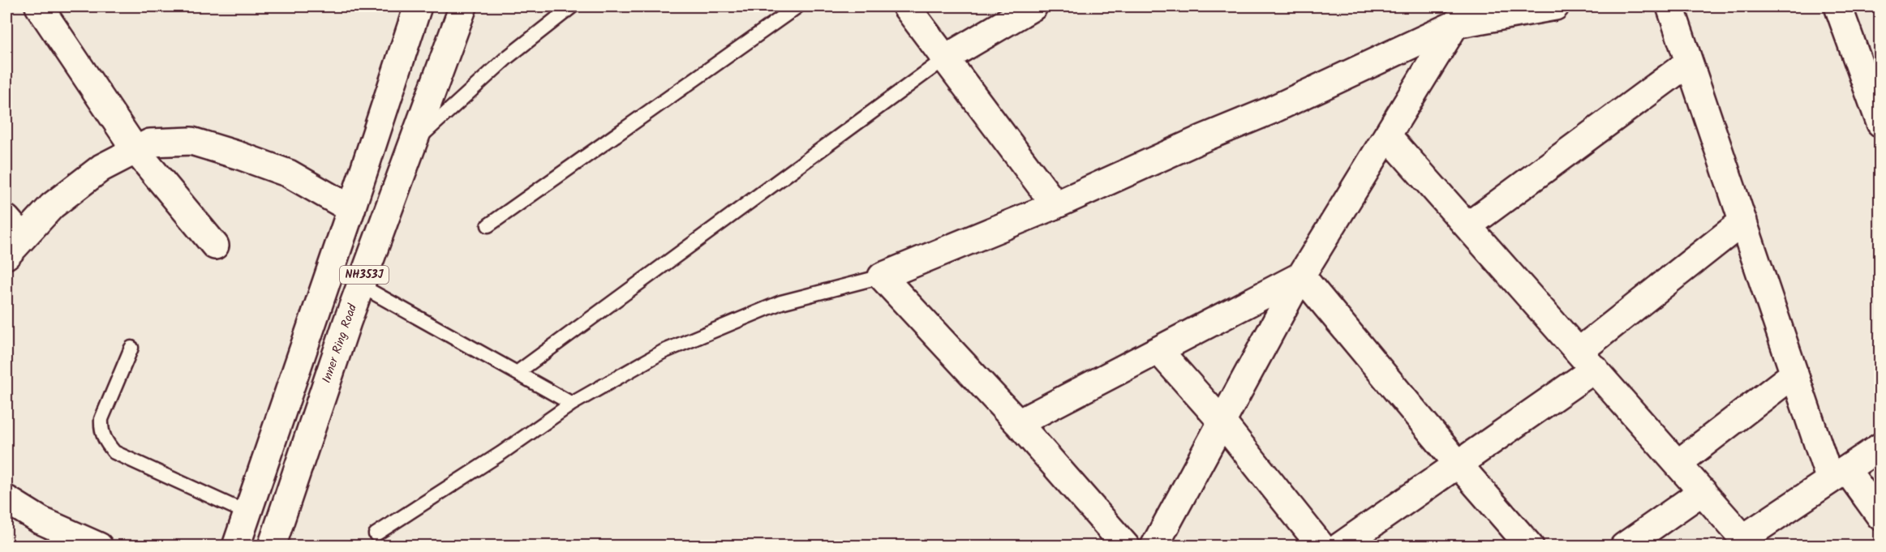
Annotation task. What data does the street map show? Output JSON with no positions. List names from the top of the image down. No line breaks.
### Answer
{"streets":{"main road":["NH353J","Inner Ring Road"]}}
